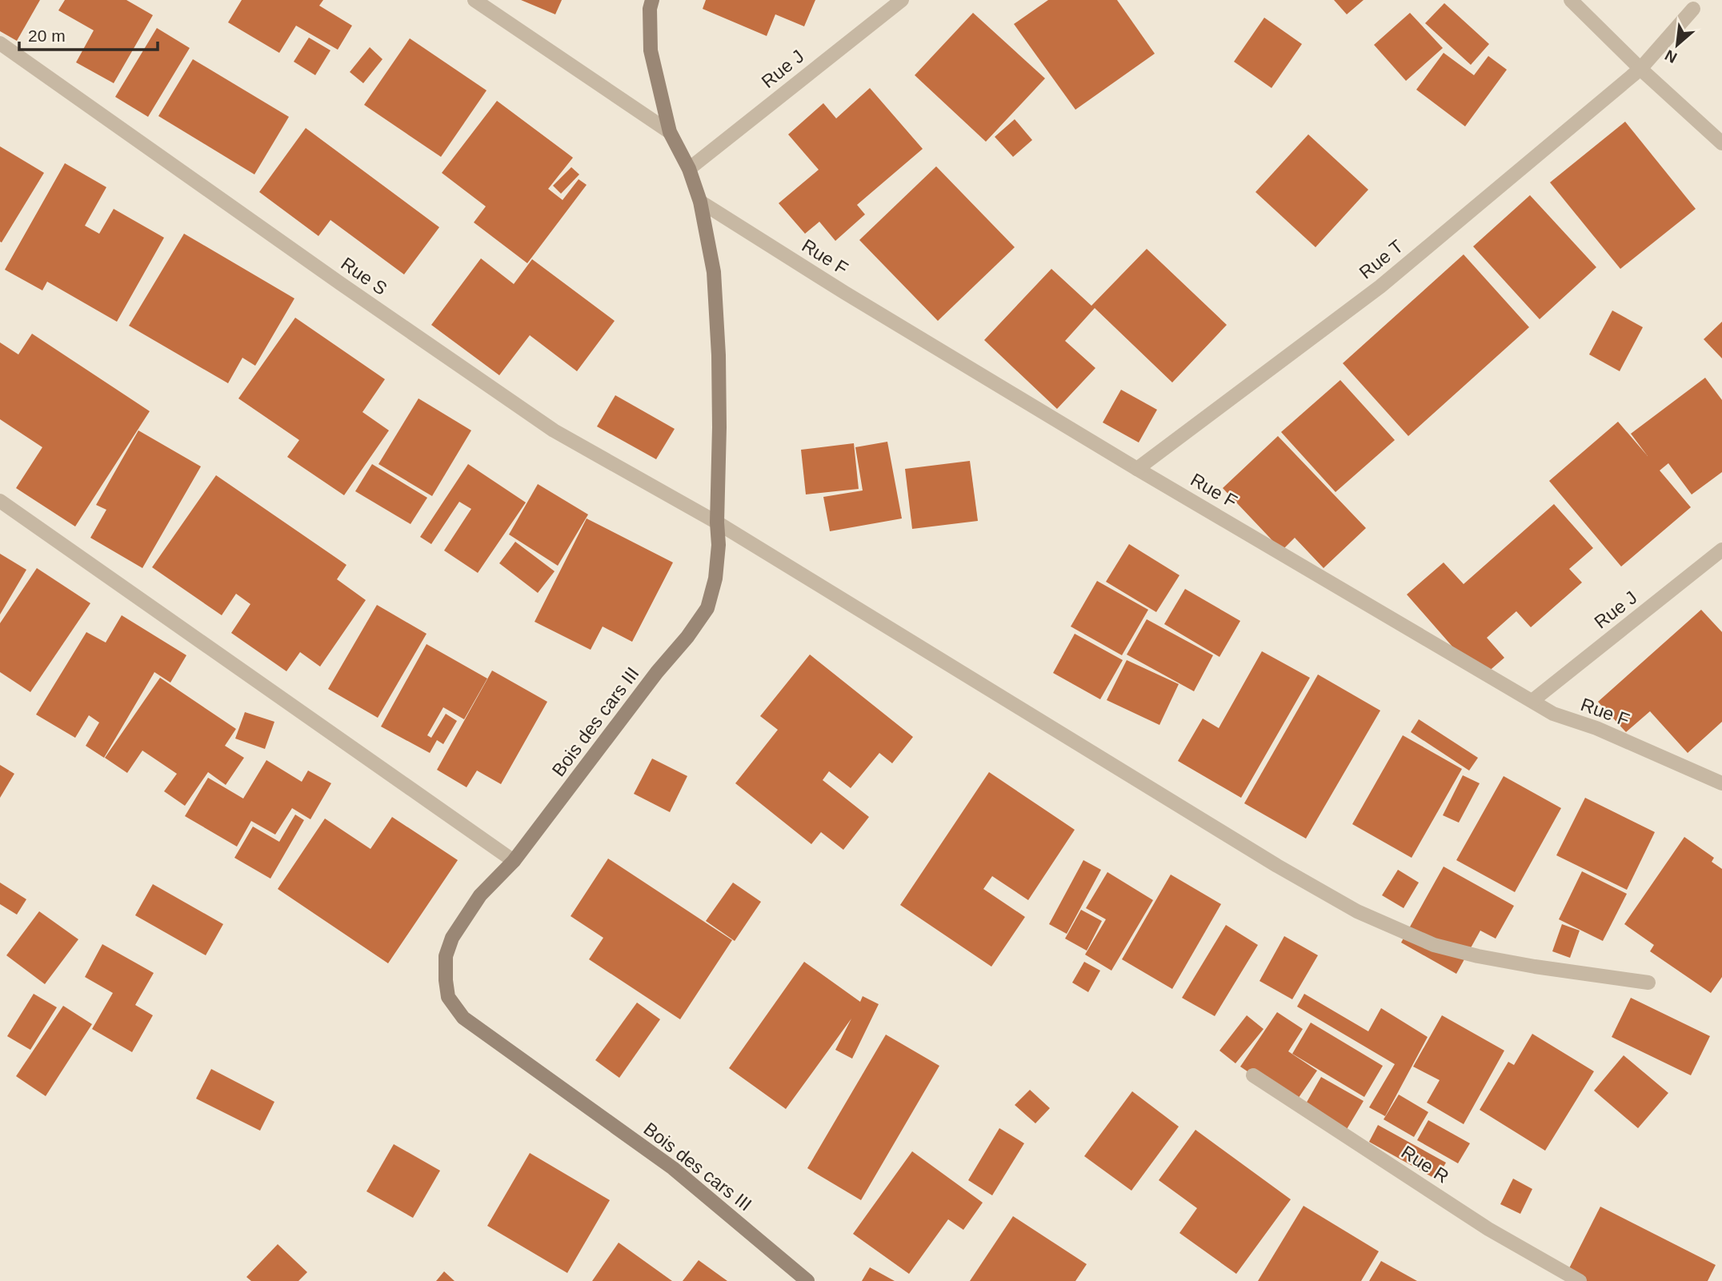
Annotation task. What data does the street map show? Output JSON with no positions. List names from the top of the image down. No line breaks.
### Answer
{"streets":{"street":["Rue J","Rue F","Rue T","Rue S","Bois des cars III","Rue R"]},"crossings":[["Rue J","Rue F"],["Rue J","Bois des cars III"],["Rue F","Rue T"],["Rue F","Bois des cars III"],["Rue S","Bois des cars III"]],"scale_bar":"20 m","north":"bottom left"}
